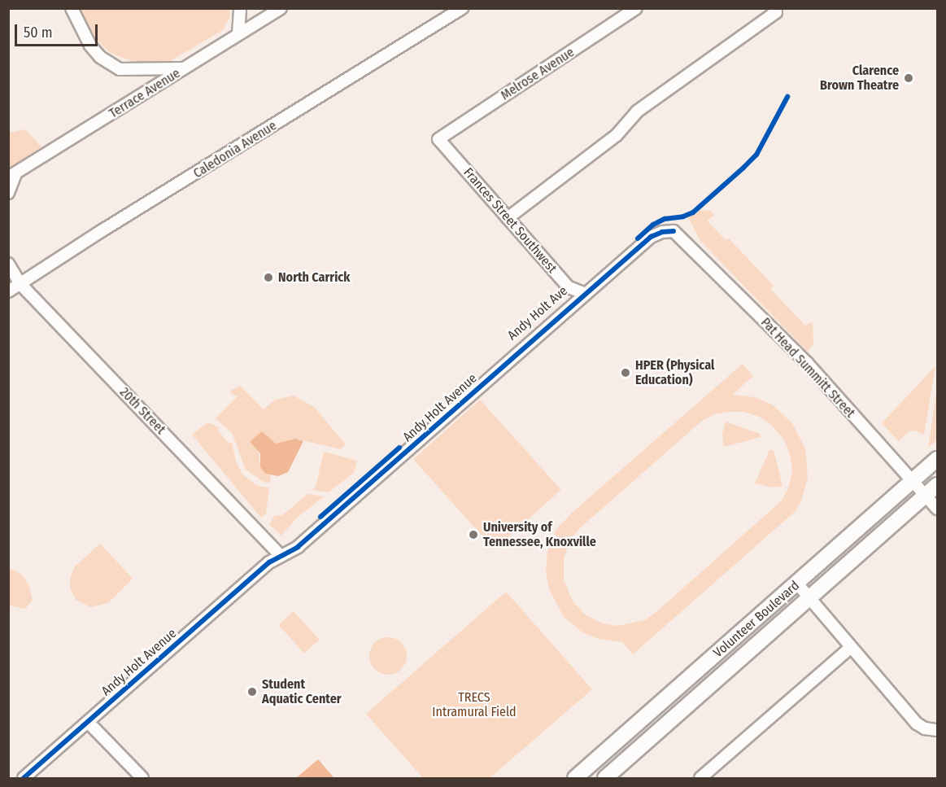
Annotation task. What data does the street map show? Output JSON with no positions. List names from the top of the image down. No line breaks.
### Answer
{"streets":{"street":["Melrose Avenue","Terrace Avenue","Caledonia Avenue","Frances Street Southwest","Pat Head Summitt Street","Andy Holt Avenue","20th Street","Volunteer Boulevard"],"cycle path":["Andy Holt Ave"]},"crossings":[["Melrose Avenue","Frances Street Southwest"],["Caledonia Avenue","20th Street"],["Frances Street Southwest","Andy Holt Avenue"],["Pat Head Summitt Street","Andy Holt Avenue"],["Pat Head Summitt Street","Volunteer Boulevard"],["Andy Holt Avenue","20th Street"]],"parks":["TRECS Intramural Field"],"places":["Clarence Brown Theatre","North Carrick","HPER (Physical Education)","University of Tennessee, Knoxville","Student Aquatic Center"],"scale_bar":"50 m"}
